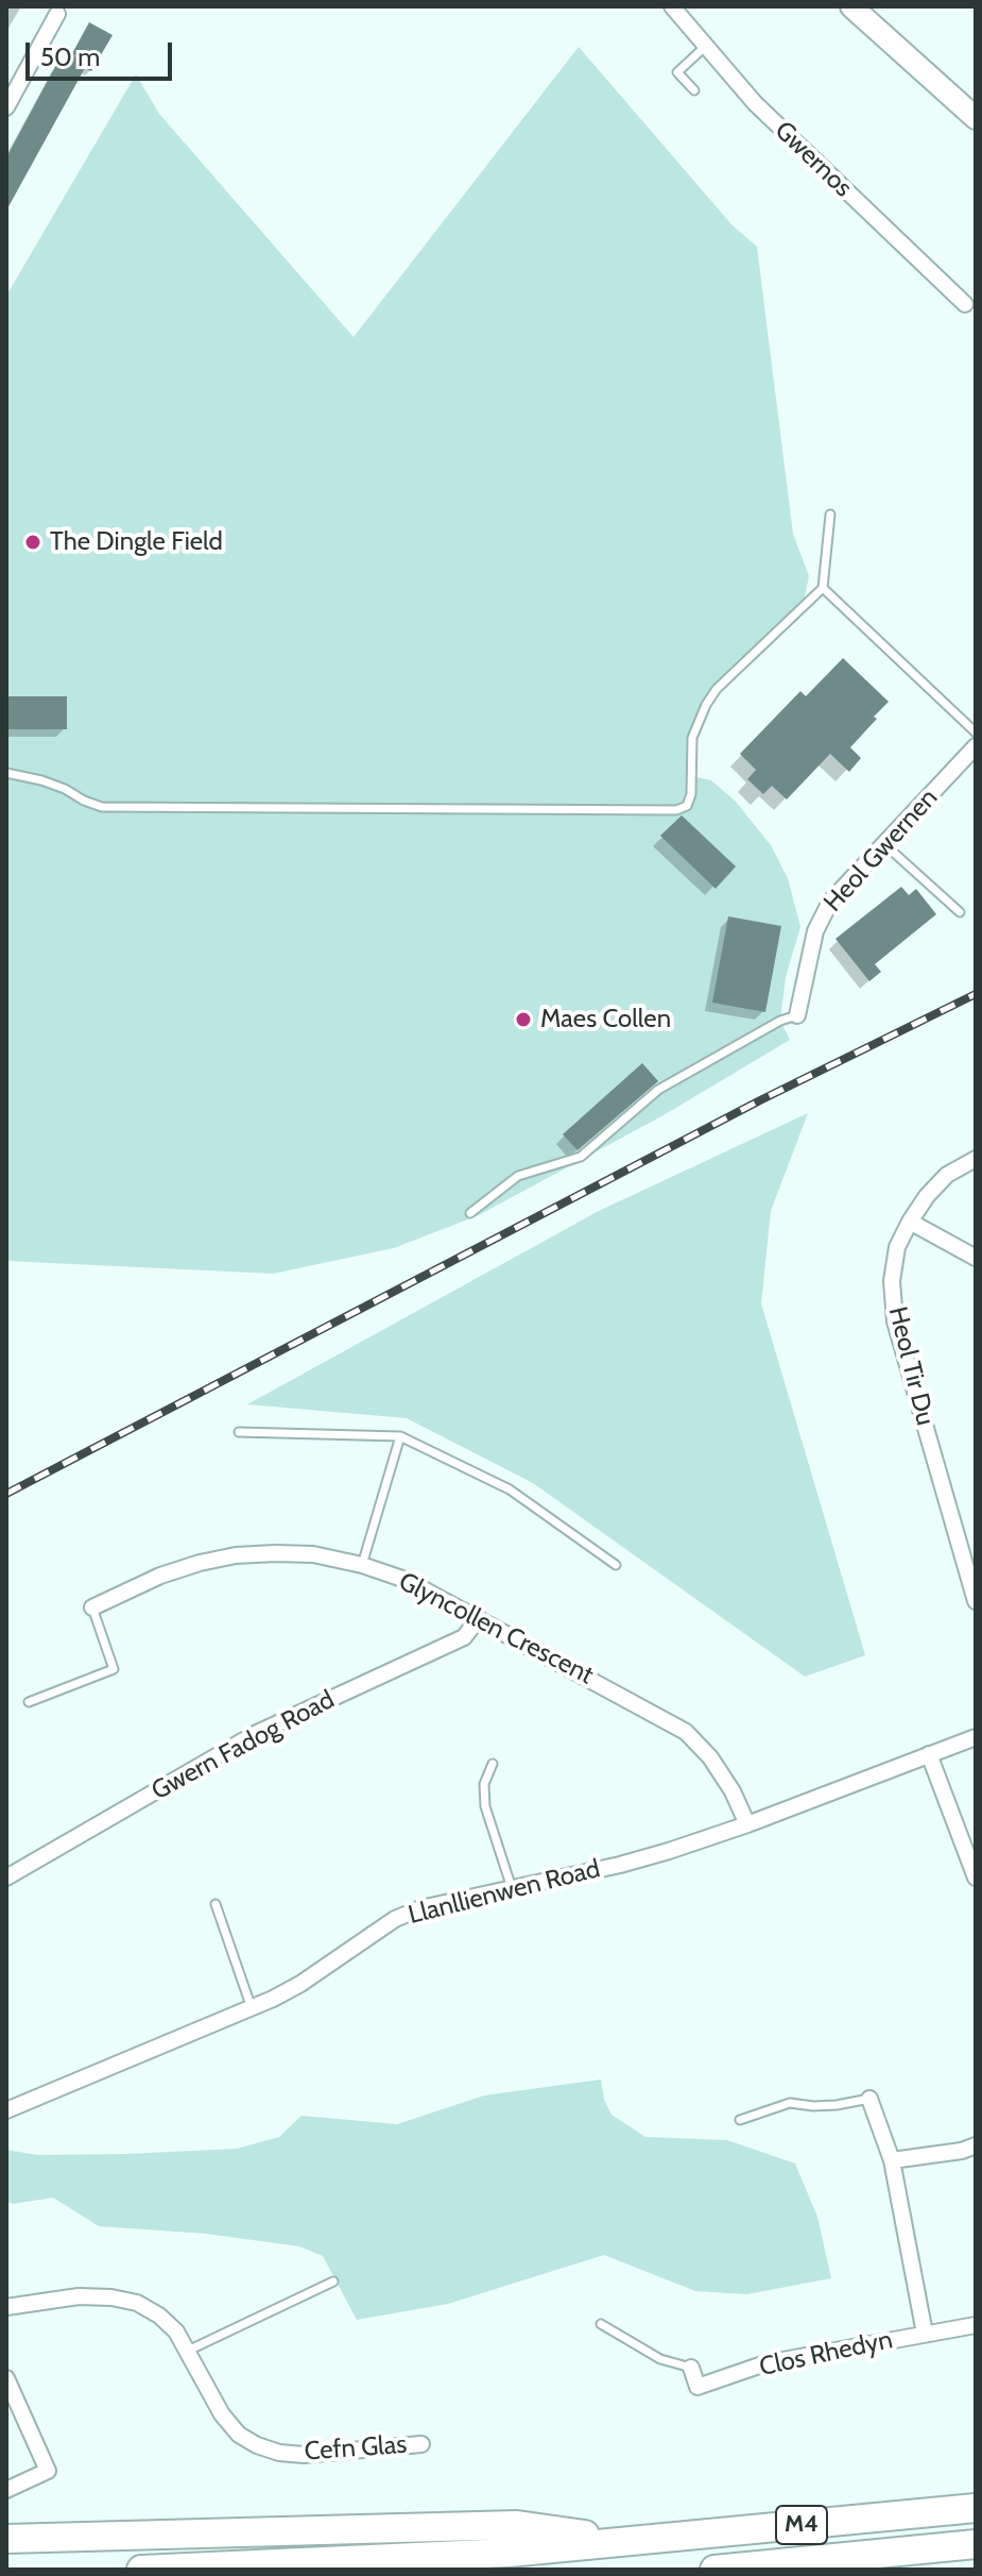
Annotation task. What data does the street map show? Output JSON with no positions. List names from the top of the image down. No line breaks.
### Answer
{"streets":{"highway":["M4"],"street":["Gwernos","Heol Gwernen","Heol Tir Du","Glyncollen Crescent","Gwern Fadog Road","Llanllienwen Road","Clos Rhedyn","Cefn Glas"]},"crossings":[["Glyncollen Crescent","Gwern Fadog Road"],["Glyncollen Crescent","Llanllienwen Road"]],"places":["The Dingle Field","Maes Collen"],"scale_bar":"50 m"}
